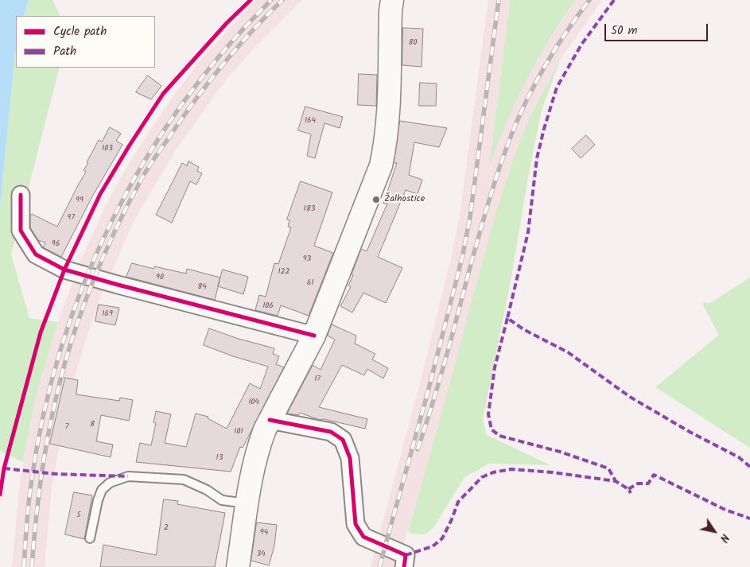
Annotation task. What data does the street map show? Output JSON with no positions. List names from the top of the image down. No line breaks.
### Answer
{"places":["Žalhostice"],"house_numbers":["80","164","103","99","183","97","96","93","122","90","61","84","106","169","17","104","8","7","101","13","5","2","94","34"],"legend":["Cycle path","Path"],"scale_bar":"50 m","north":"bottom right"}
